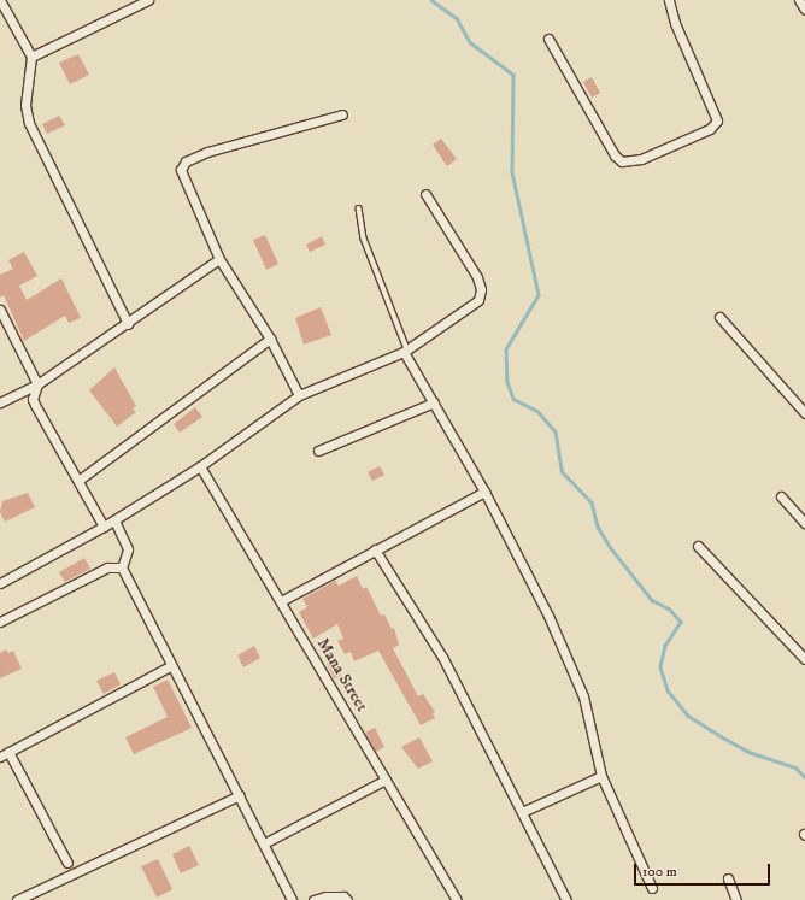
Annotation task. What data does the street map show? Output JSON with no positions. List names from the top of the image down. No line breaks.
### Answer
{"streets":{"street":["Mana Street"]},"scale_bar":"100 m"}
